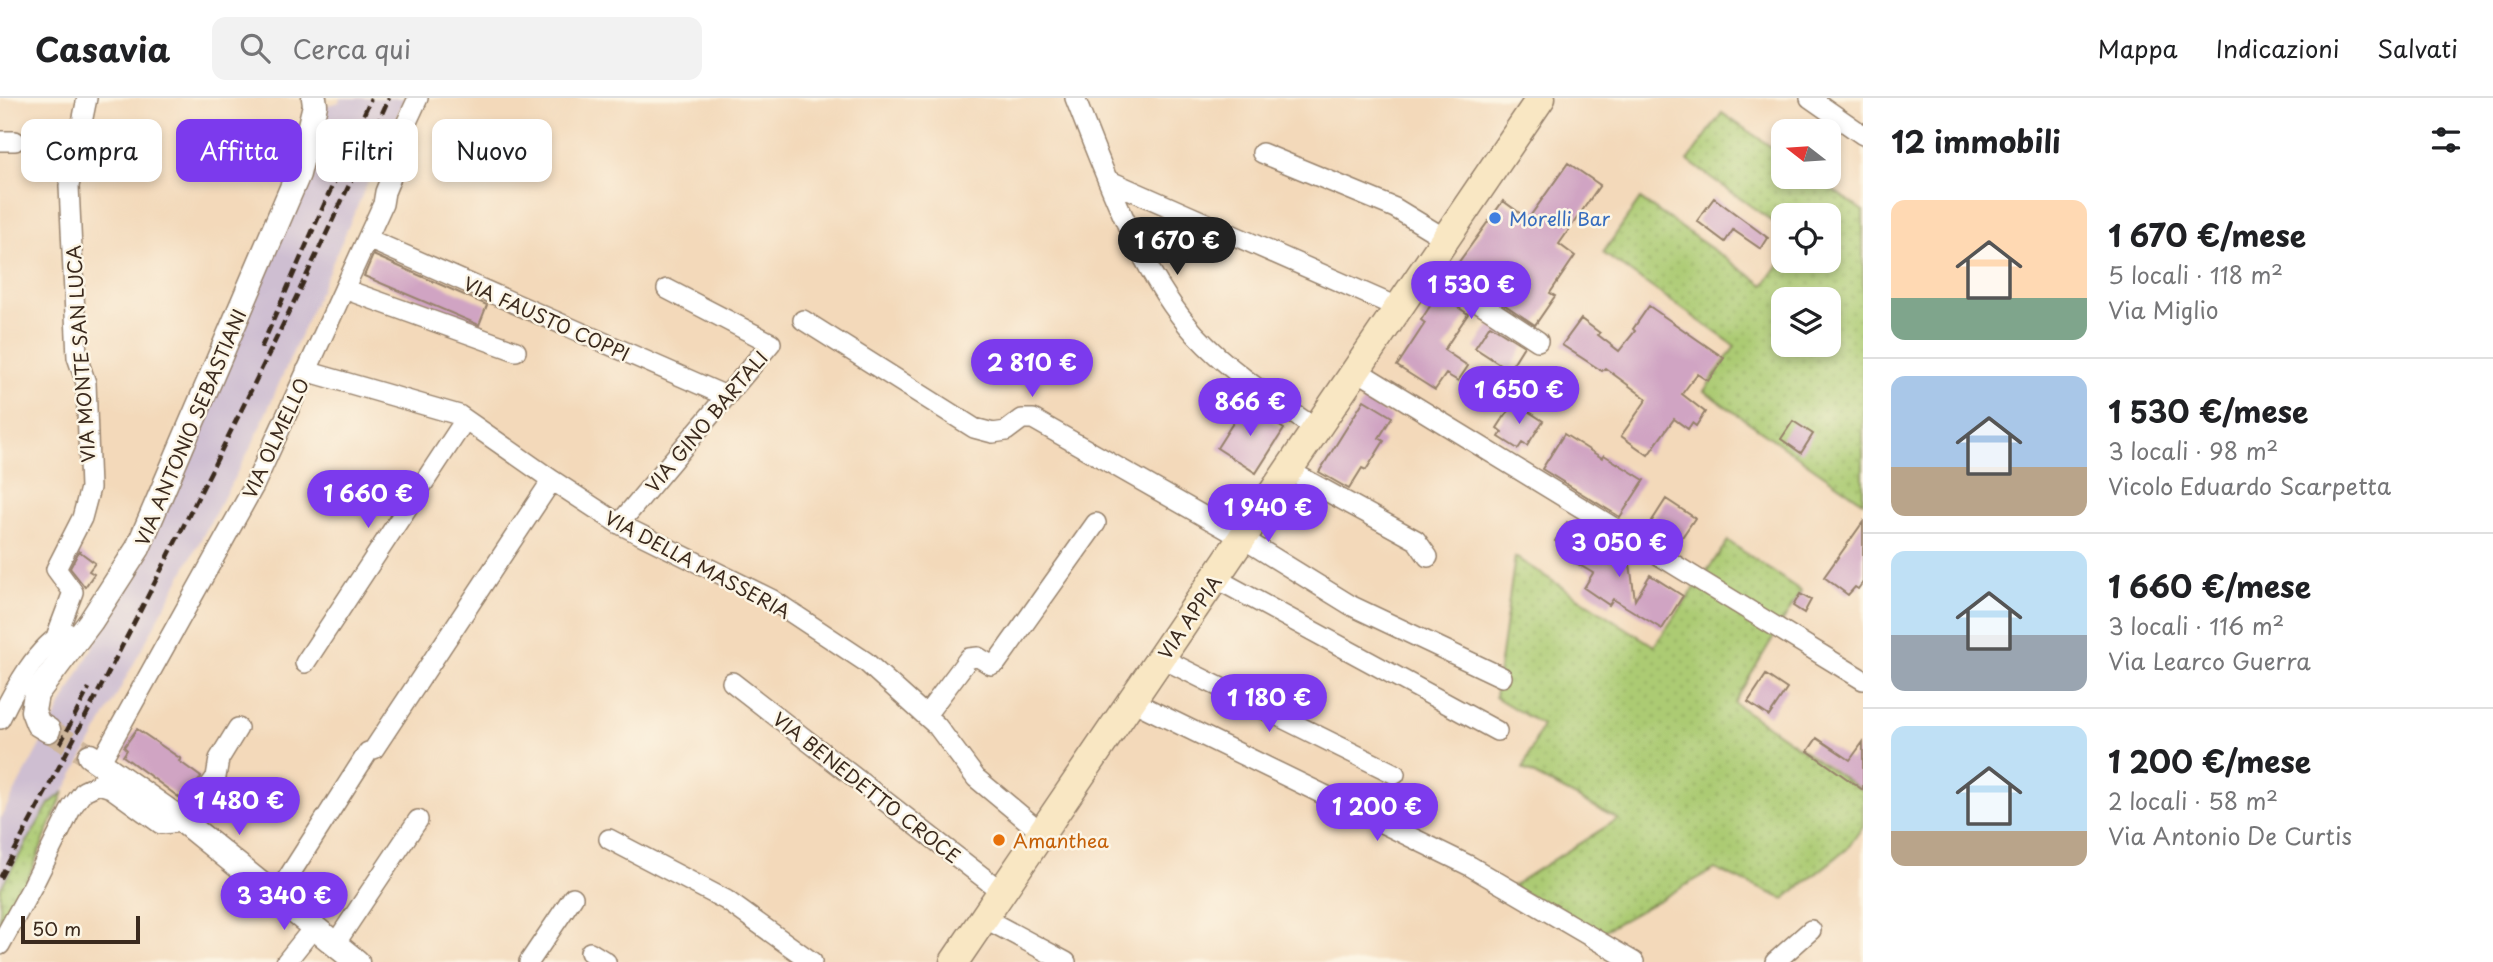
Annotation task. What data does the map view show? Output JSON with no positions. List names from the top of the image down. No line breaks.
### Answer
{"streets":{"main road":["VIA APPIA"],"street":["VIA FAUSTO COPPI","VIA MONTE SAN LUCA","VIA GINO BARTALI","VIA ANTONIO SEBASTIANI","VIA OLMELLO","VIA DELLA MASSERIA","VIA BENEDETTO CROCE"]},"crossings":[["VIA FAUSTO COPPI","VIA GINO BARTALI"],["VIA FAUSTO COPPI","VIA OLMELLO"],["VIA GINO BARTALI","VIA DELLA MASSERIA"],["VIA OLMELLO","VIA DELLA MASSERIA"],["VIA DELLA MASSERIA","VIA APPIA"],["VIA APPIA","VIA BENEDETTO CROCE"]],"places":["Morelli Bar","Amanthea"],"scale_bar":"50 m","north":"left","page":{"header":"Casavia","search":"Cerca qui","nav":["Mappa","Indicazioni","Salvati"],"heading":"12 immobili","chip":["Compra","Affitta","Filtri","Nuovo"],"list":[{"name":"1 670 €/mese","note":"5 locali · 118 m² · Via Miglio"},{"name":"1 530 €/mese","note":"3 locali · 98 m² · Vicolo Eduardo Scarpetta"},{"name":"1 660 €/mese","note":"3 locali · 116 m² · Via Learco Guerra"},{"name":"1 200 €/mese","note":"2 locali · 58 m² · Via Antonio De Curtis"}],"price":["1 670 €","1 530 €","2 810 €","1 650 €","866 €","1 660 €","1 940 €","3 050 €","1 180 €","1 480 €","1 200 €","3 340 €"],"scale":"50 m"}}
